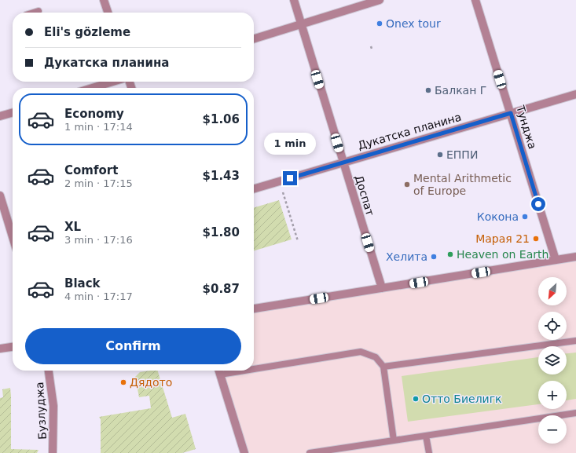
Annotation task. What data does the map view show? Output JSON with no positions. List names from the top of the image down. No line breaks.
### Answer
{"streets":{"street":["Тунджа","Дукатска планина","Доспат","Бузлуджа"]},"crossings":[["Тунджа","Дукатска планина"],["Дукатска планина","Доспат"]],"places":["Onex tour","Балкан Г","ЕППИ","Mental Arithmetic of Europe","Кокона","Марая 21","Heaven on Earth","Хелита","Дядото","Отто Биелигк"],"north":"bottom left","page":{"banner":["Eli's gözleme","Дукатска планина"],"list":[{"name":"Economy","note":"1 min · 17:14","value":"$1.06"},{"name":"Comfort","note":"2 min · 17:15","value":"$1.43"},{"name":"XL","note":"3 min · 17:16","value":"$1.80"},{"name":"Black","note":"4 min · 17:17","value":"$0.87"}],"bubble":"1 min","map_buttons":["+","−"],"buttons":"Confirm"}}
